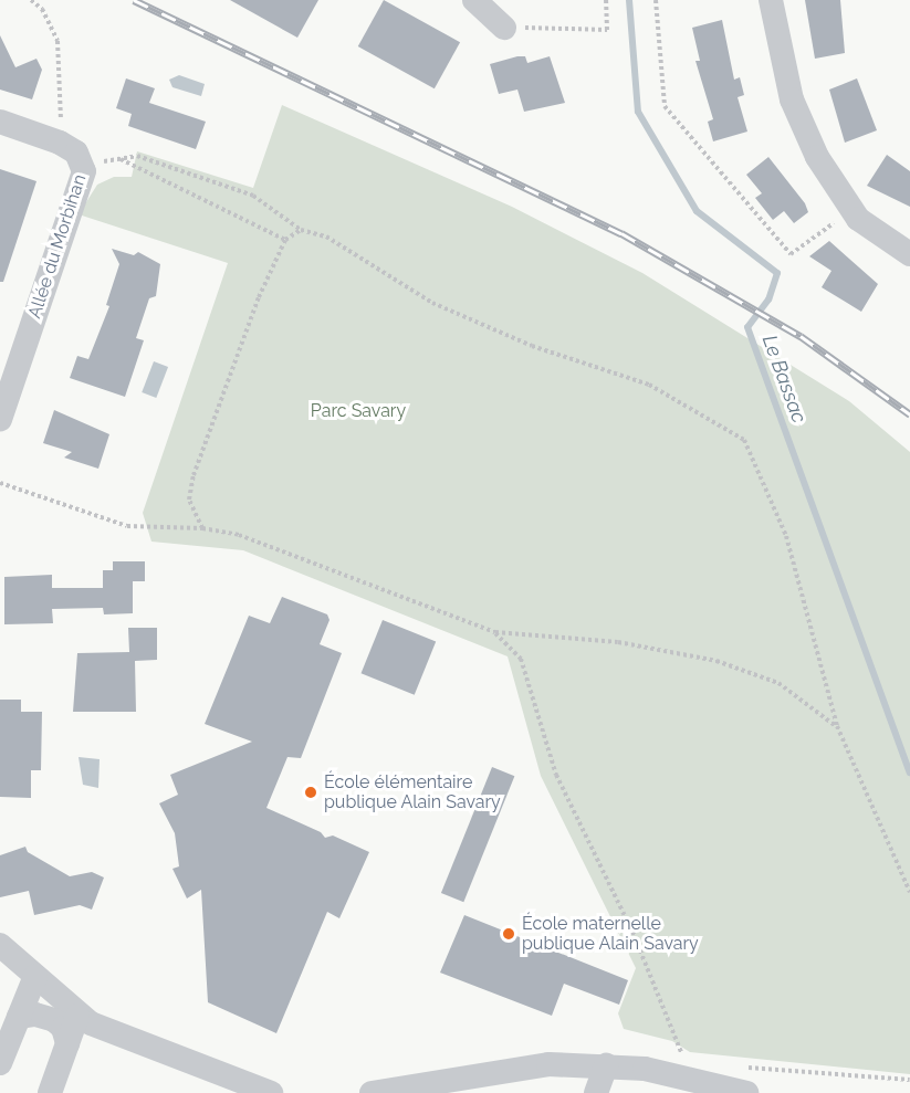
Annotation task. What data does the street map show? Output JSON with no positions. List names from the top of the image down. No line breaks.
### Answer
{"streets":{"street":["Allée du Morbihan"]},"water":["Le Bassac"],"parks":["Parc Savary"],"places":["École élémentaire publique Alain Savary","École maternelle publique Alain Savary"]}
